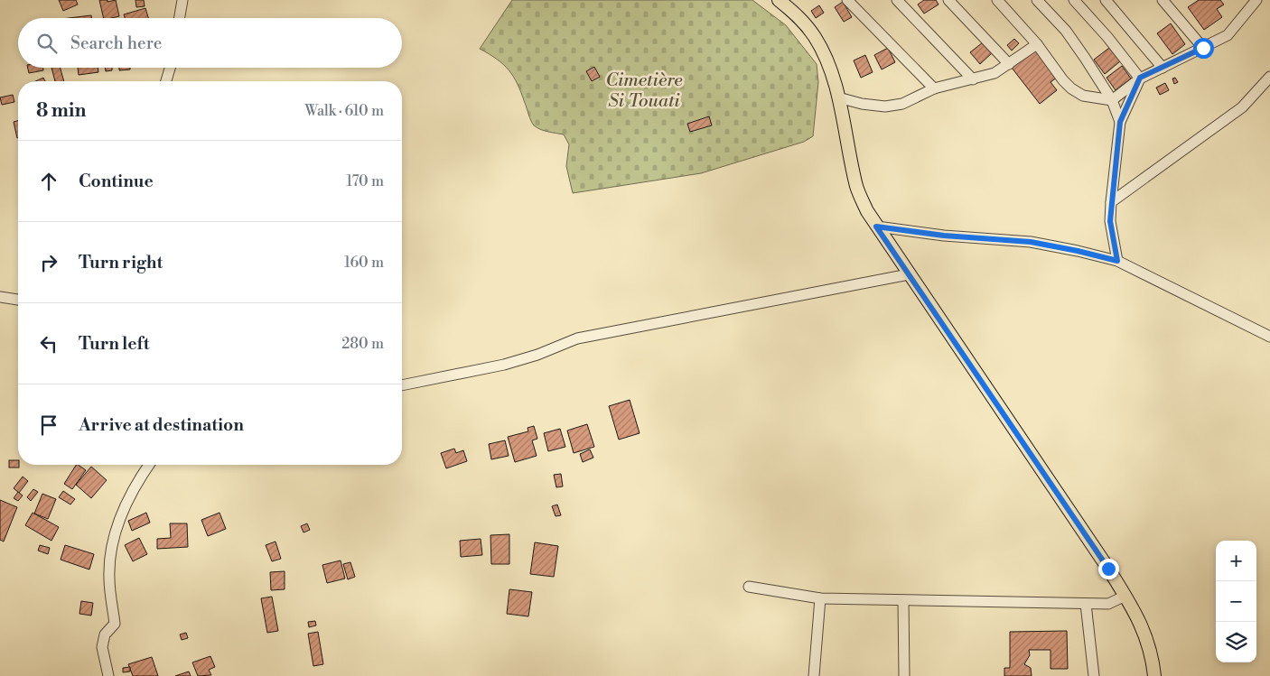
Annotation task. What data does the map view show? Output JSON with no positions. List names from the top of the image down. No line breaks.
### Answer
{"parks":["Cimetière Si Touati"],"page":{"search":"Search here","heading":["8 min","Walk · 610 m"],"list":[["Continue","170 m"],["Turn right","160 m"],["Turn left","280 m"],"Arrive at destination"],"map_buttons":["+","−"]}}
